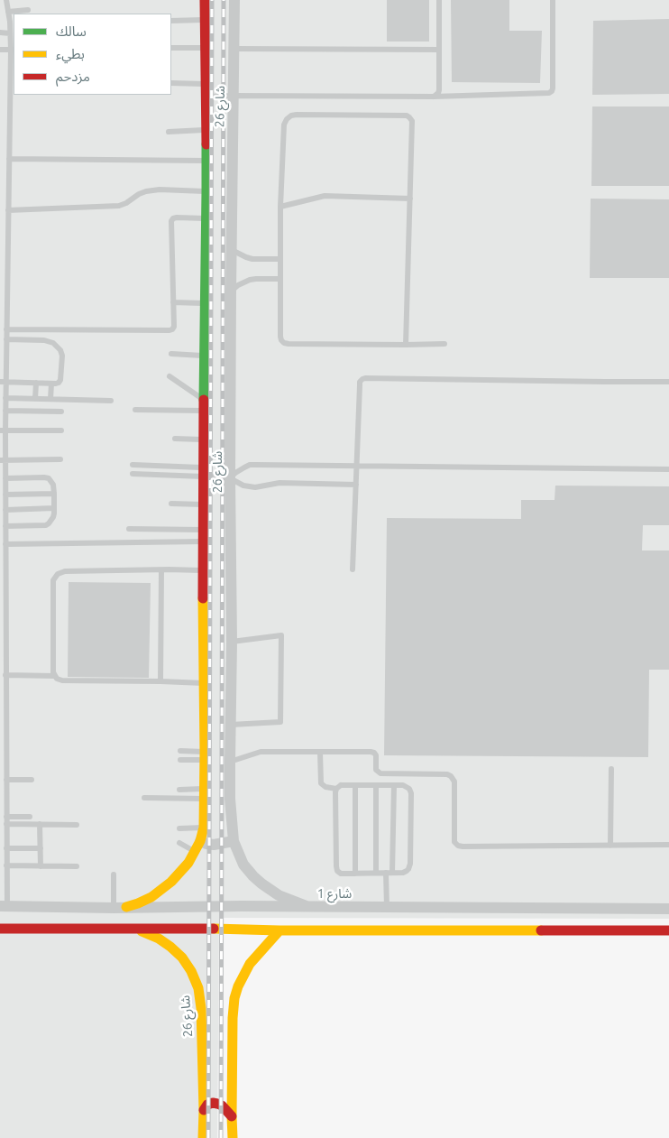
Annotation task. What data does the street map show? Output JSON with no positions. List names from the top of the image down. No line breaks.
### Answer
{"streets":{"street":["شارع 26","شارع 1"]},"crossings":[["شارع 26","شارع 1"]],"legend":["سالك","بطيء","مزدحم"]}
